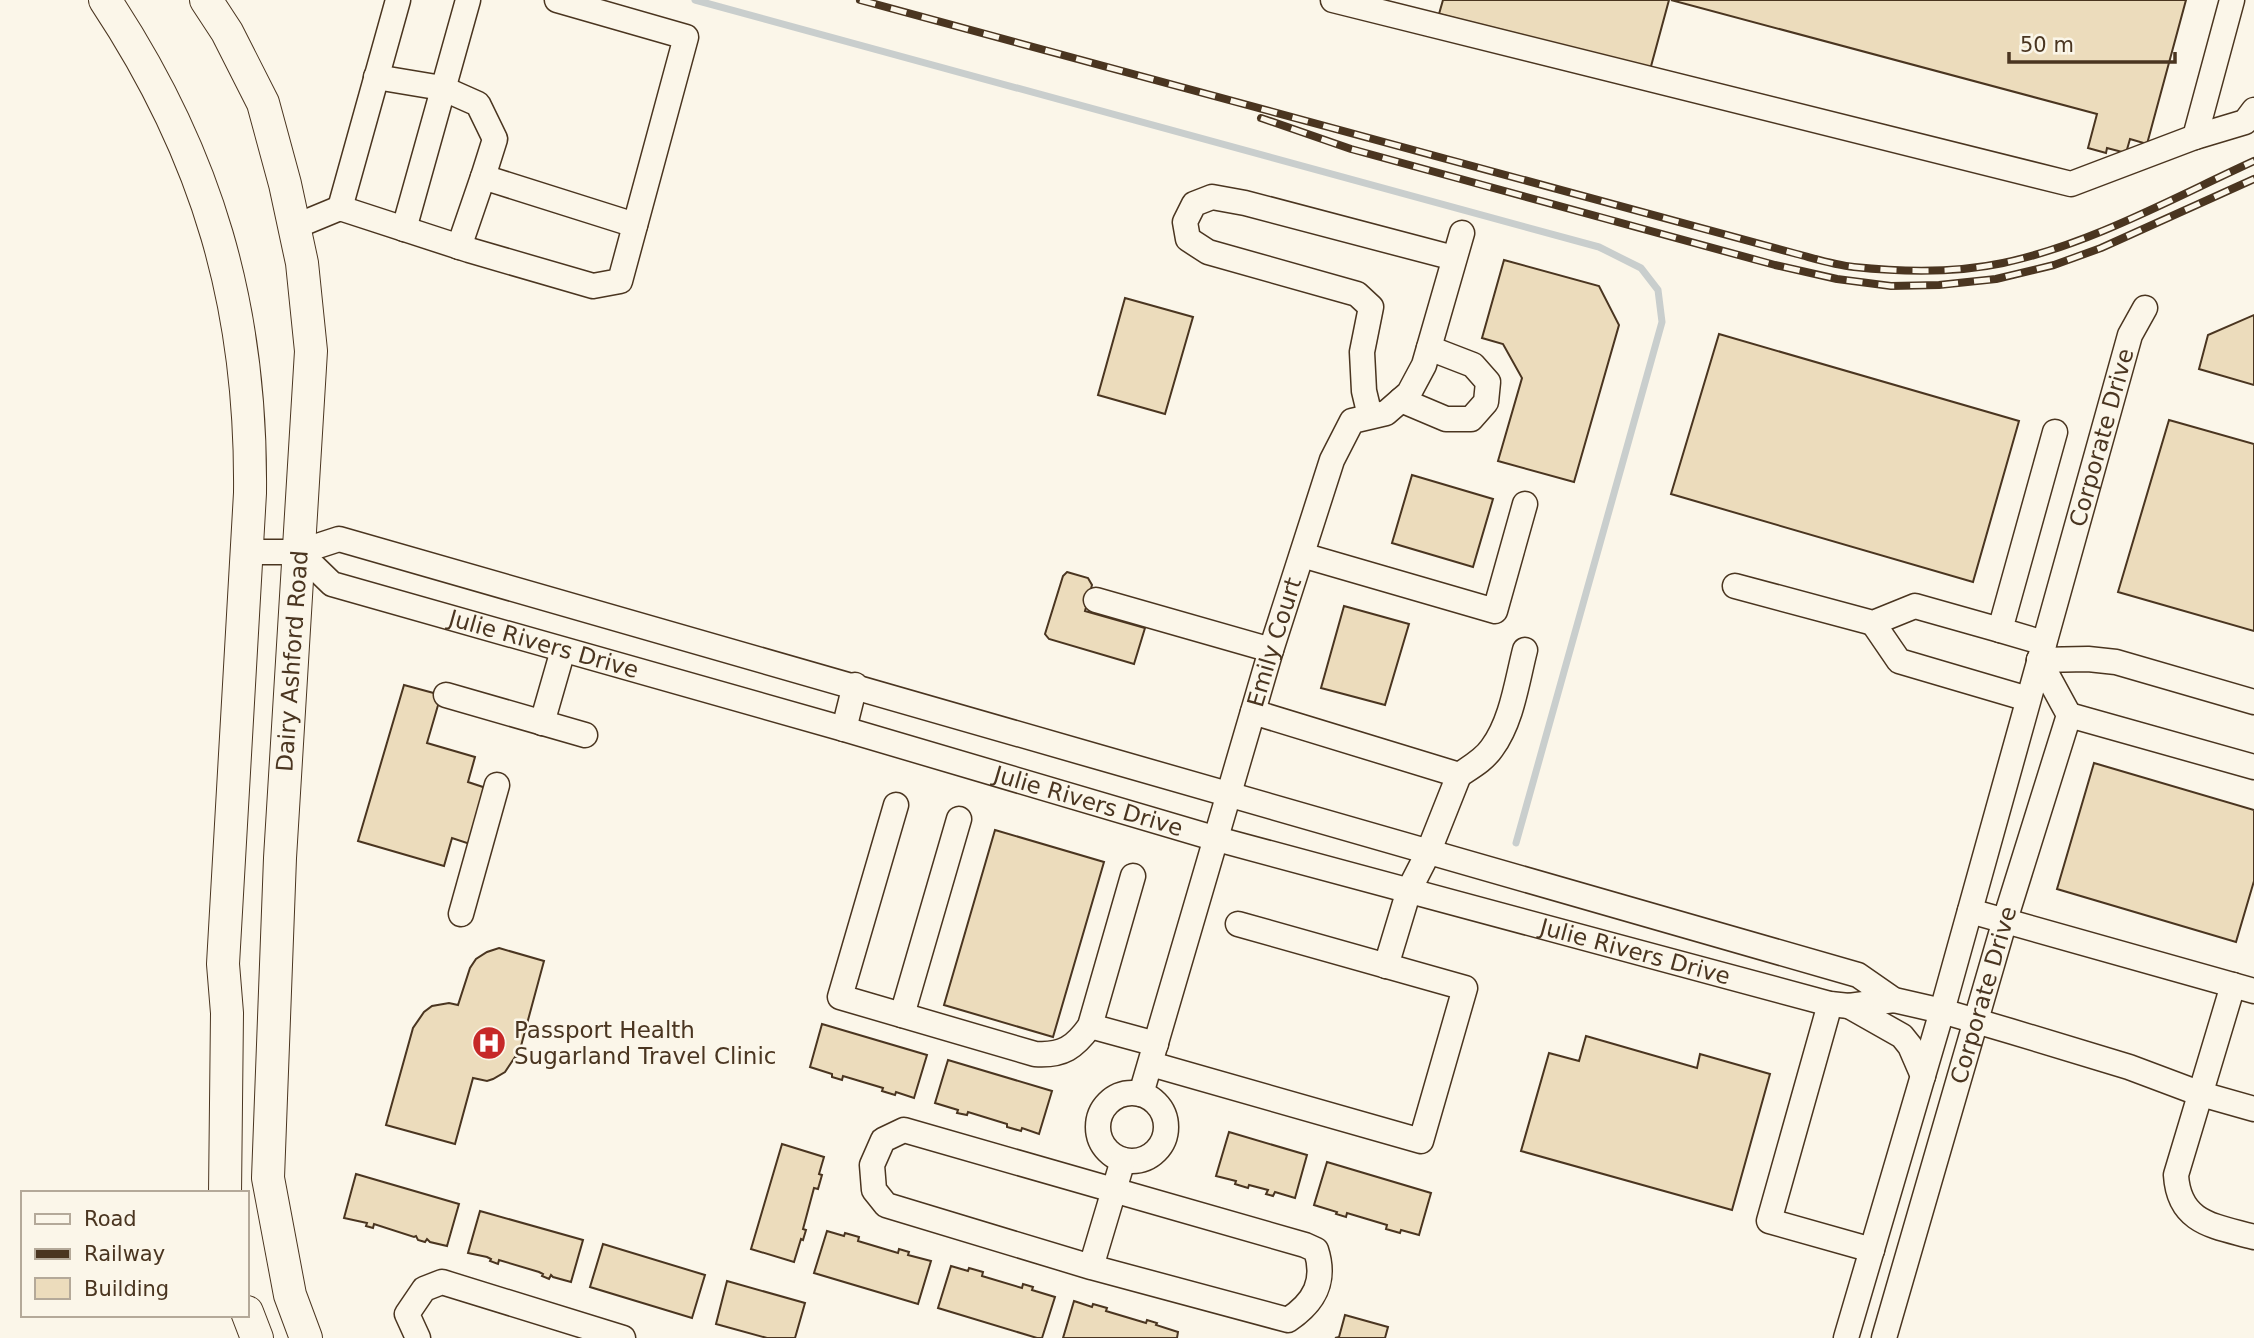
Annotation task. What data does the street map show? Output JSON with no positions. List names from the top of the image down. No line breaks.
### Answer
{"streets":{"main road":["Dairy Ashford Road"],"street":["Corporate Drive","Emily Court","Julie Rivers Drive"]},"crossings":[["Corporate Drive","Julie Rivers Drive"],["Emily Court","Julie Rivers Drive"],["Julie Rivers Drive","Dairy Ashford Road"]],"places":{"hospital":["Passport Health Sugarland Travel Clinic"]},"legend":["Road","Railway","Building"],"scale_bar":"50 m"}
